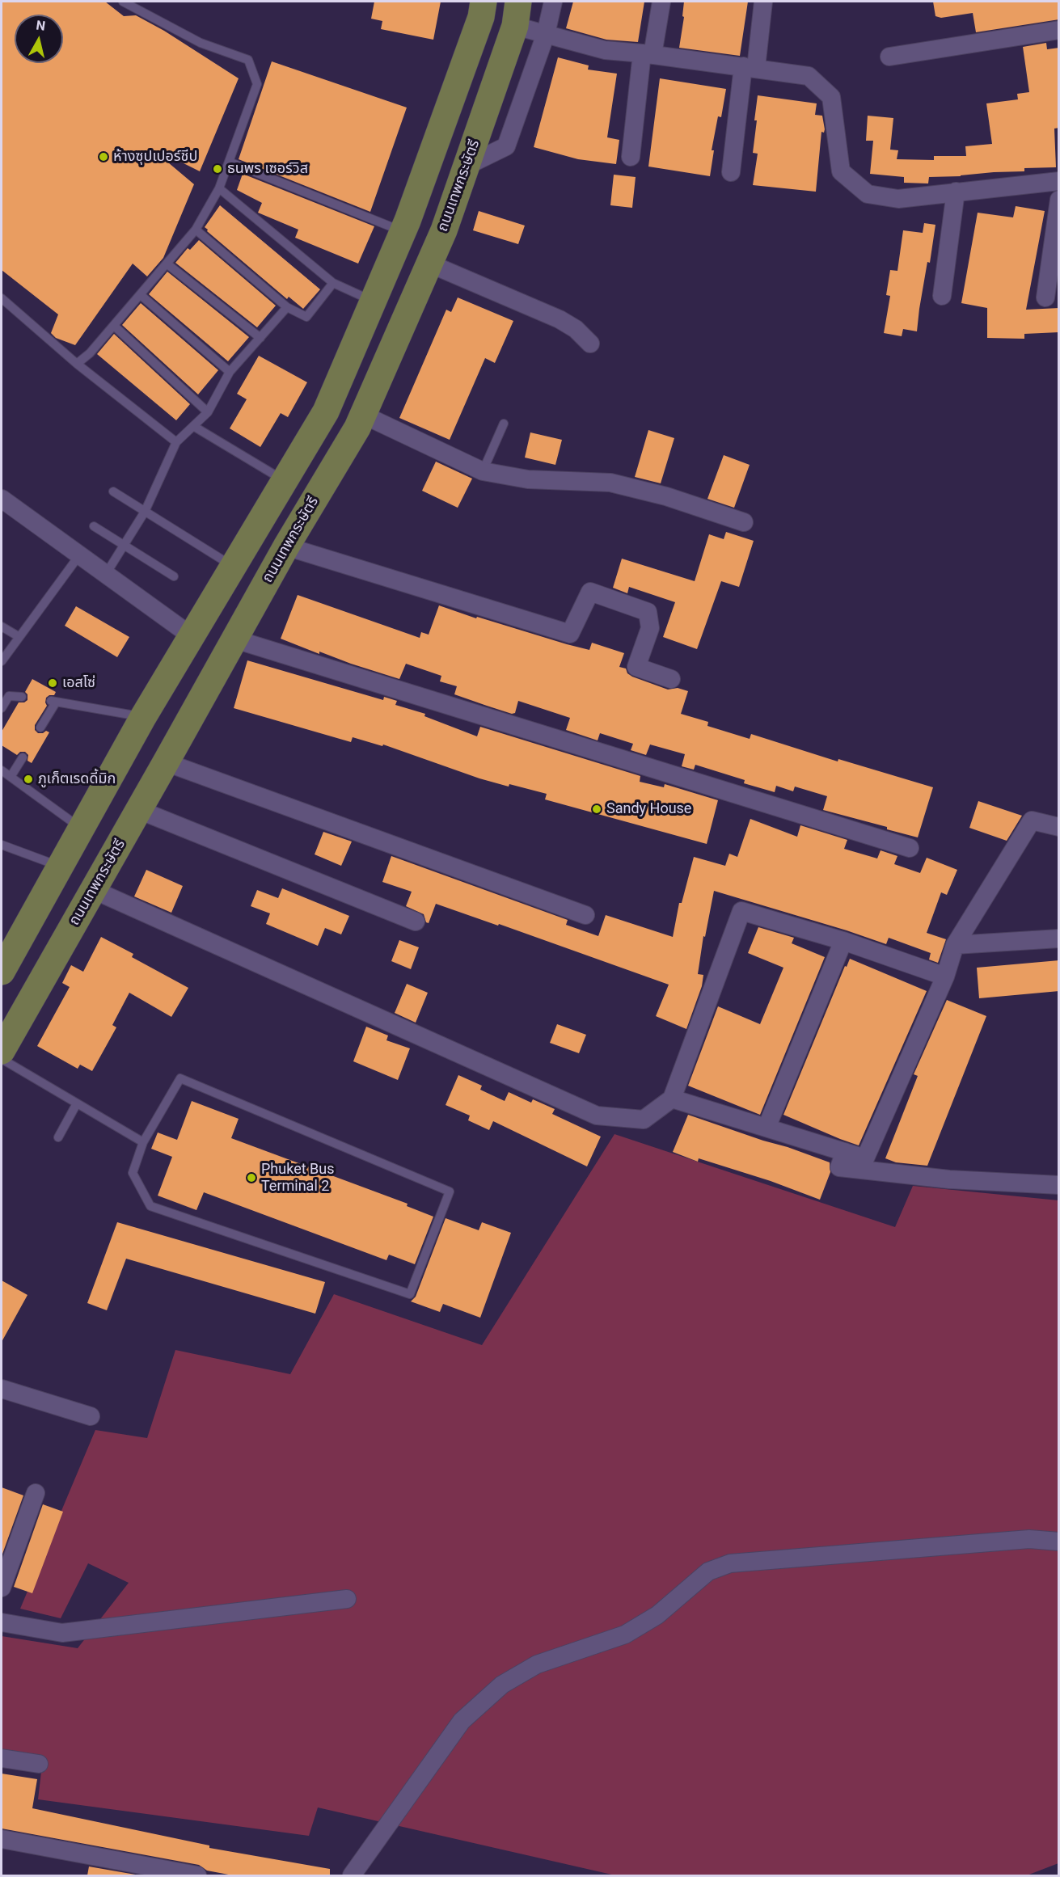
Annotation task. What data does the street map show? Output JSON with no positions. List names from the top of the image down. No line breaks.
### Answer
{"streets":{"main road":["ถนนเทพกระษัตรี"]},"places":["ห้างซุปเปอร์ชีป","ธนพร เซอร์วิส","เอสโซ่","ภูเก็ตเรดดี้มิก","Sandy House","Phuket Bus Terminal 2"],"north":"top"}
